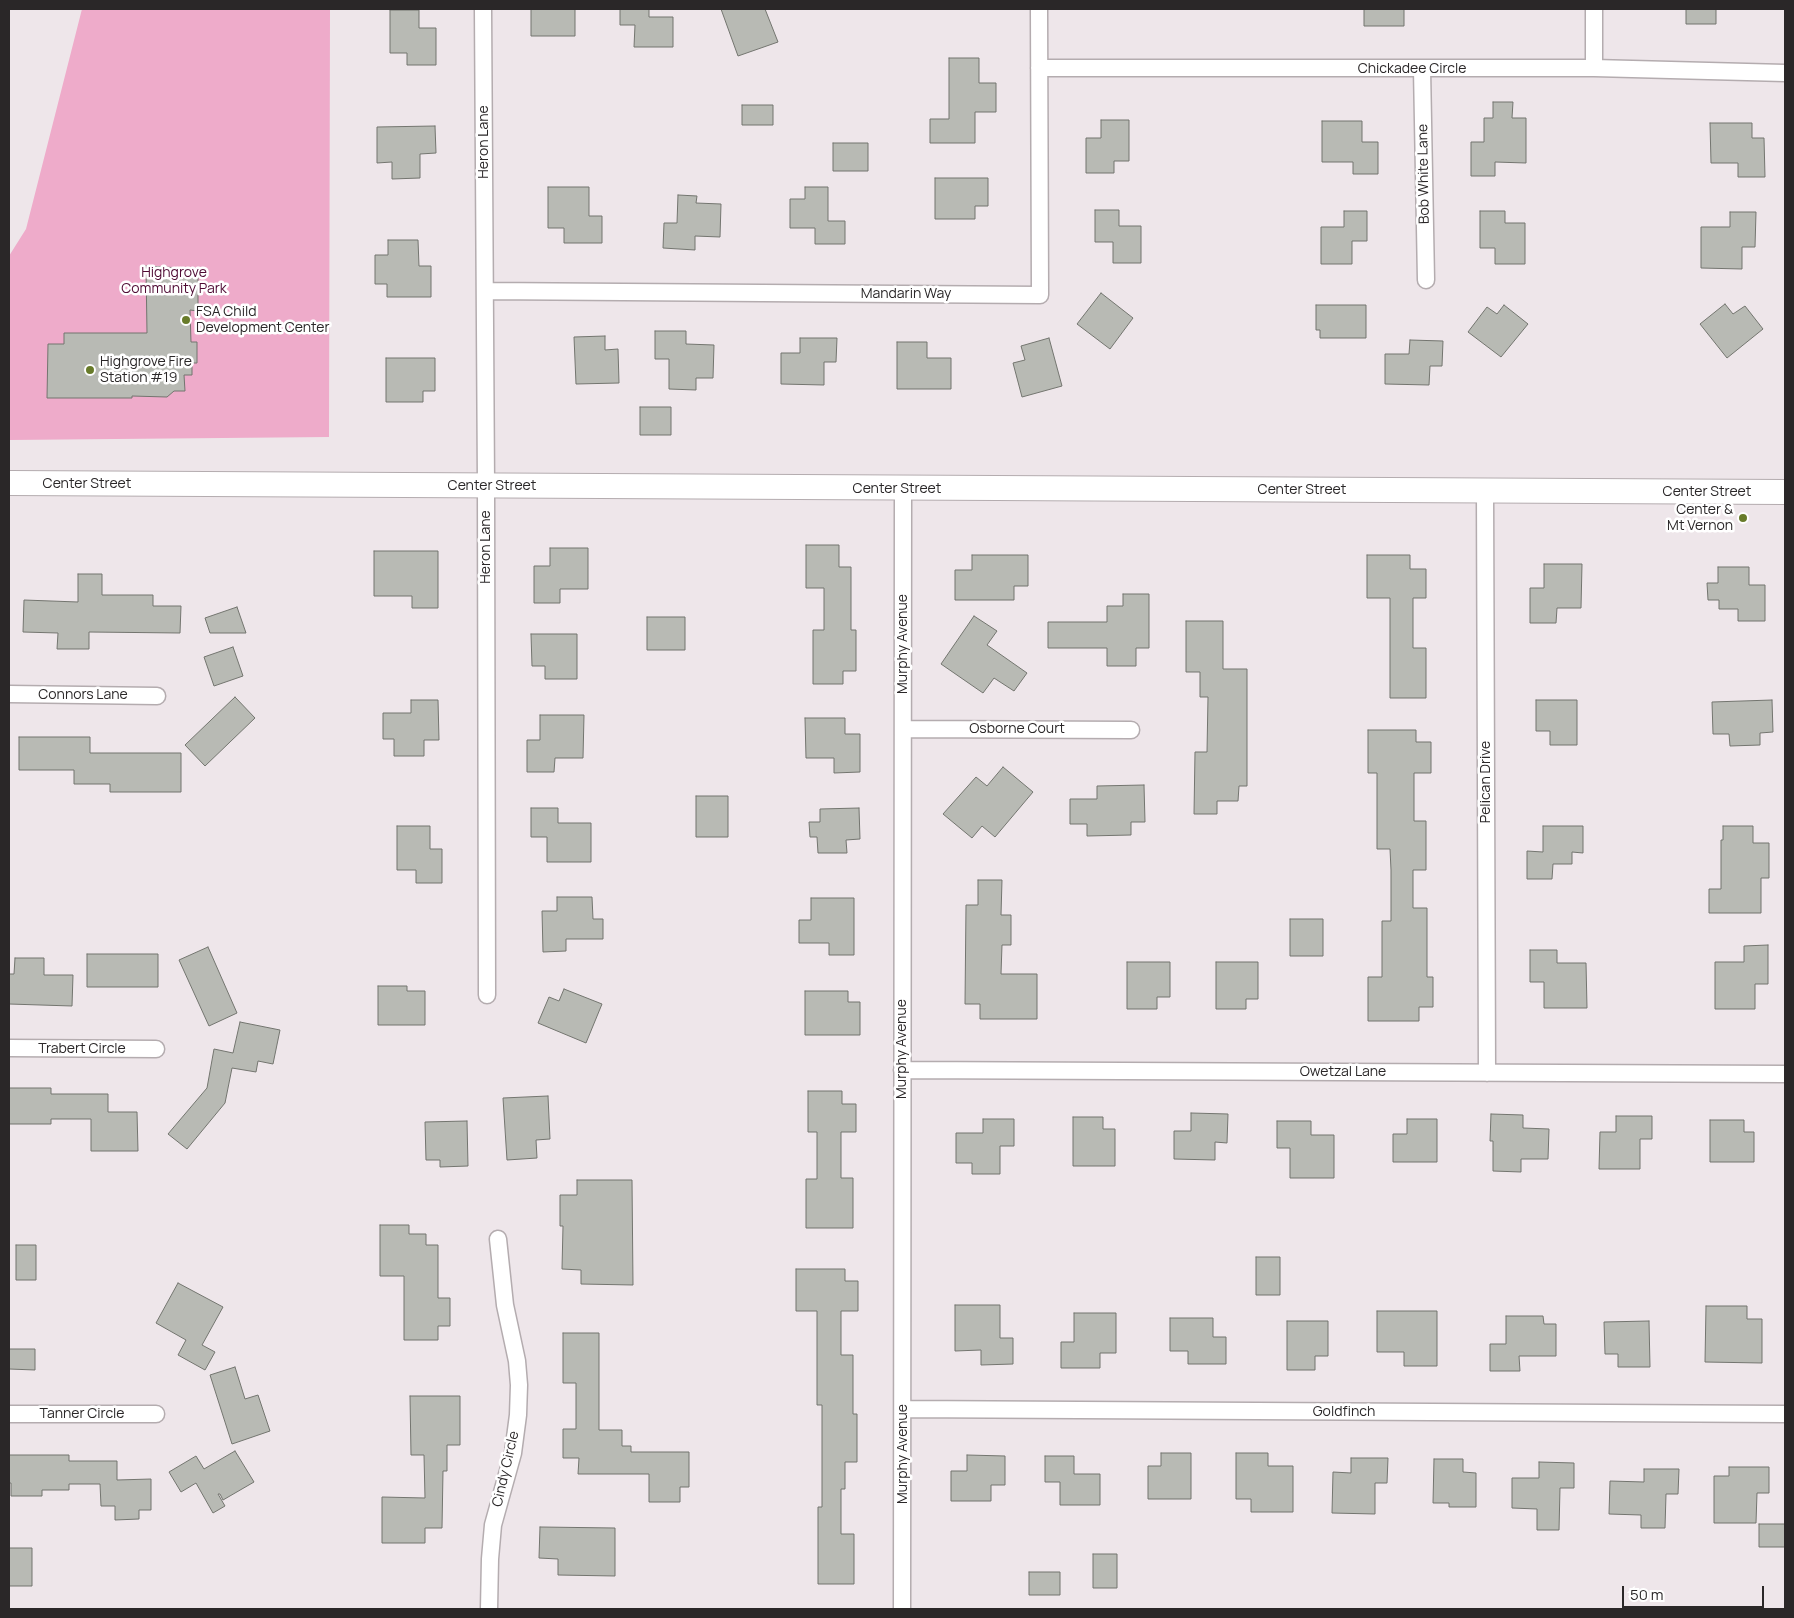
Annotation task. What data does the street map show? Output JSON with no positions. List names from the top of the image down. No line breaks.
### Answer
{"streets":{"main road":["Center Street"],"street":["Chickadee Circle","Heron Lane","Bob White Lane","Mandarin Way","Murphy Avenue","Connors Lane","Osborne Court","Pelican Drive","Trabert Circle","Owetzal Lane","Goldfinch","Tanner Circle","Cindy Circle"]},"crossings":[["Chickadee Circle","Bob White Lane"],["Chickadee Circle","Mandarin Way"],["Heron Lane","Mandarin Way"],["Heron Lane","Center Street"],["Center Street","Murphy Avenue"],["Center Street","Pelican Drive"],["Murphy Avenue","Osborne Court"],["Murphy Avenue","Owetzal Lane"],["Murphy Avenue","Goldfinch"],["Pelican Drive","Owetzal Lane"]],"parks":["Highgrove Community Park"],"places":["FSA Child Development Center","Highgrove Fire Station #19","Center & Mt Vernon"],"scale_bar":"50 m"}
